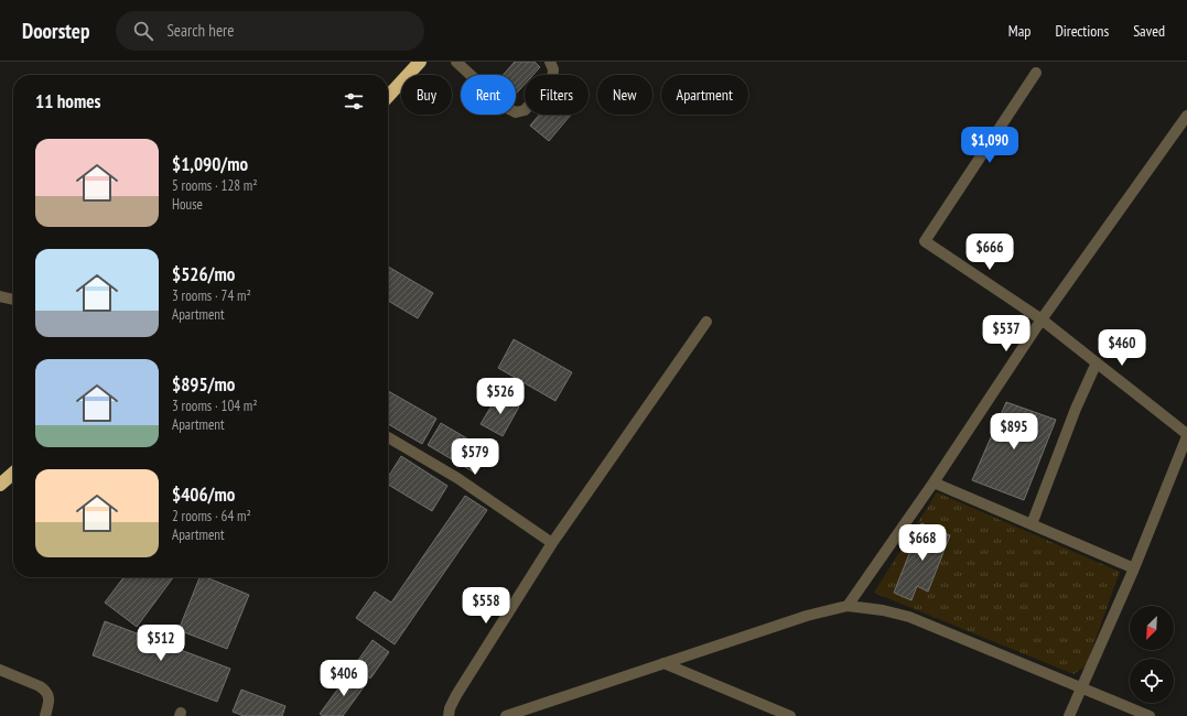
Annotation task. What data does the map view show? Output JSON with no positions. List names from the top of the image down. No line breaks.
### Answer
{"north":"bottom left","page":{"header":"Doorstep","search":"Search here","nav":["Map","Directions","Saved"],"chip":["Buy","Rent","Filters","New","Apartment"],"heading":"11 homes","price":["$1,090","$666","$537","$460","$526","$895","$579","$668","$558","$512","$406"],"list":[{"name":"$1,090/mo","note":"5 rooms · 128 m² · House"},{"name":"$526/mo","note":"3 rooms · 74 m² · Apartment"},{"name":"$895/mo","note":"3 rooms · 104 m² · Apartment"},{"name":"$406/mo","note":"2 rooms · 64 m² · Apartment"}]}}
